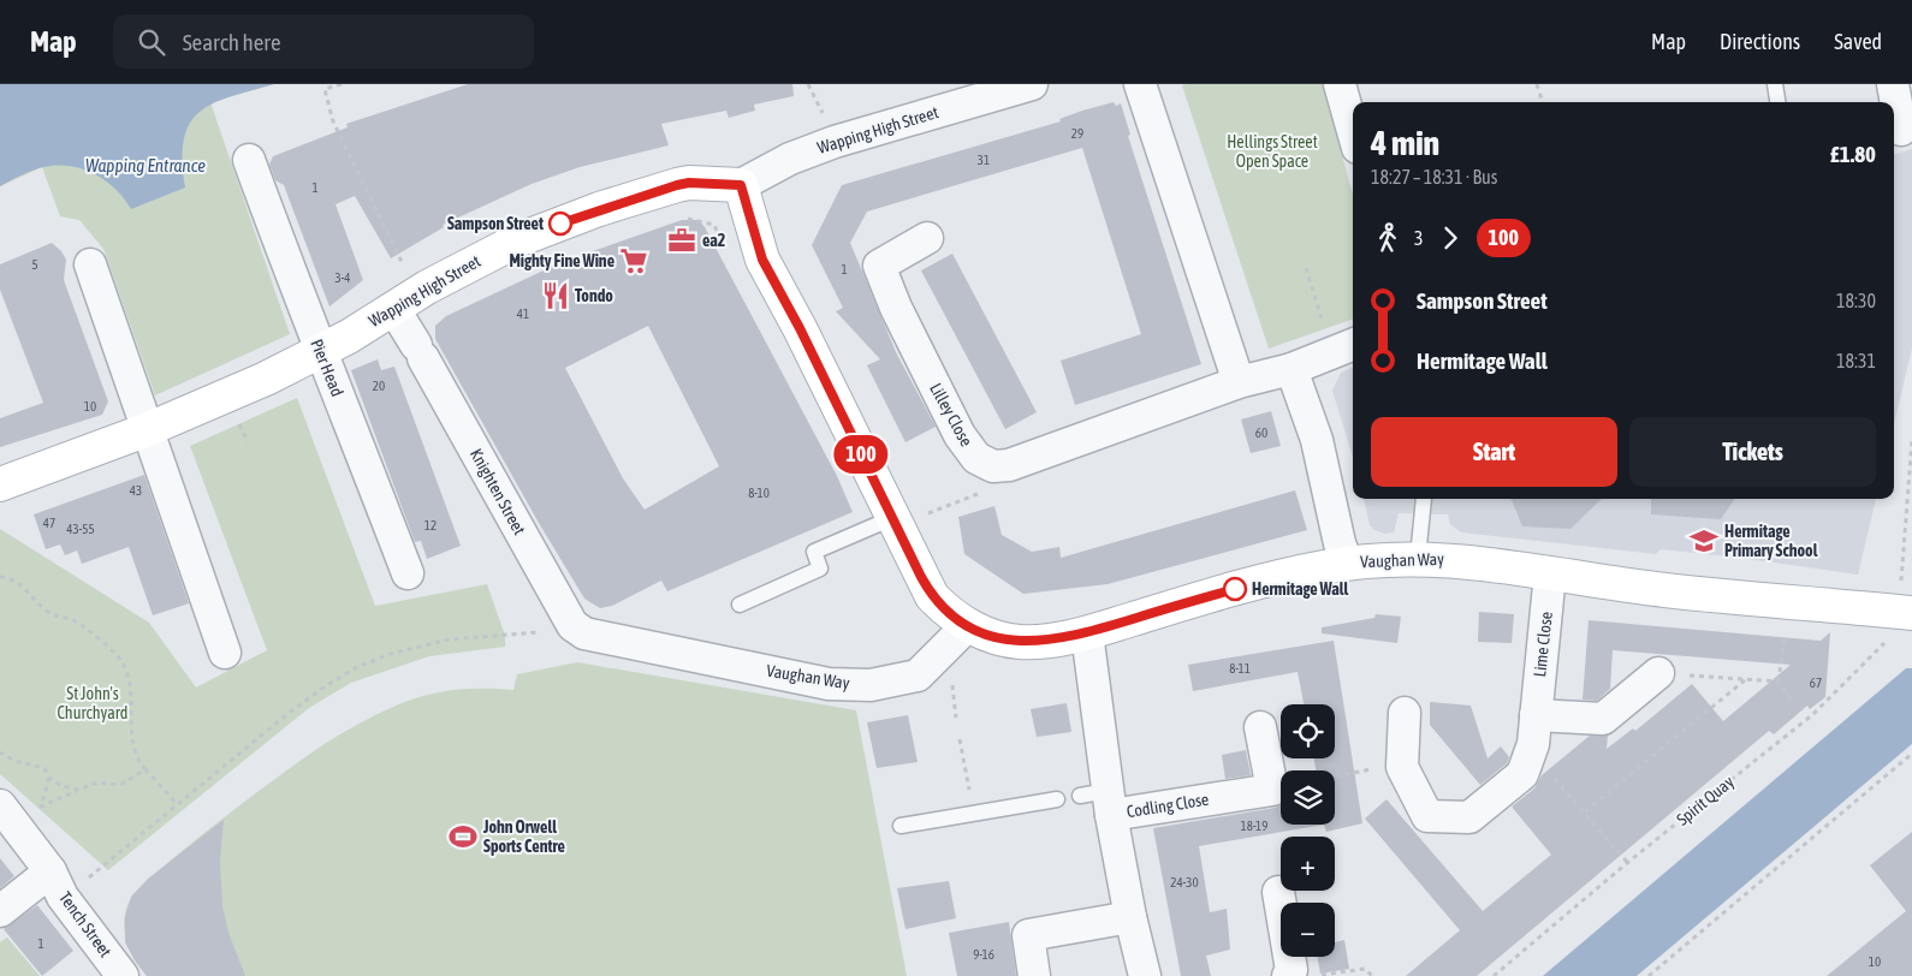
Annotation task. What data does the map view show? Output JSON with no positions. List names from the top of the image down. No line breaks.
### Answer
{"streets":{"street":["Wapping High Street","Pier Head","Lilley Close","Knighten Street","Vaughan Way","Lime Close","Codling Close","Tench Street"],"path":["Spirit Quay"]},"crossings":[["Wapping High Street","Pier Head"],["Wapping High Street","Knighten Street"],["Knighten Street","Vaughan Way"],["Vaughan Way","Lime Close"],["Vaughan Way","Spirit Quay"],["Vaughan Way","Codling Close"]],"water":["Wapping Entrance"],"parks":["Hellings Street Open Space","St John's Churchyard"],"places":{"other":["Sampson Street","Hermitage Wall"],"office":["ea2"],"supermarket":["Mighty Fine Wine"],"restaurant":["Tondo"],"school or university":["Hermitage Primary School"],"sports":["John Orwell Sports Centre"]},"lines":["bus line 100"],"house_numbers":["29","31","1","5","1","3-4","41","20","10","60","43","8-10","47","12","43-55","8-11","67","18-19","24-30","1","9-16","10"],"page":{"header":"Map","search":"Search here","nav":["Map","Directions","Saved"],"on_map":"100","heading":["4 min","18:27 – 18:31 · Bus","£1.80"],"legs":["3","100"],"list":[{"name":"Sampson Street","value":"18:30"},{"name":"Hermitage Wall","value":"18:31"}],"buttons":["Start","Tickets"],"map_buttons":["+","−"]}}
